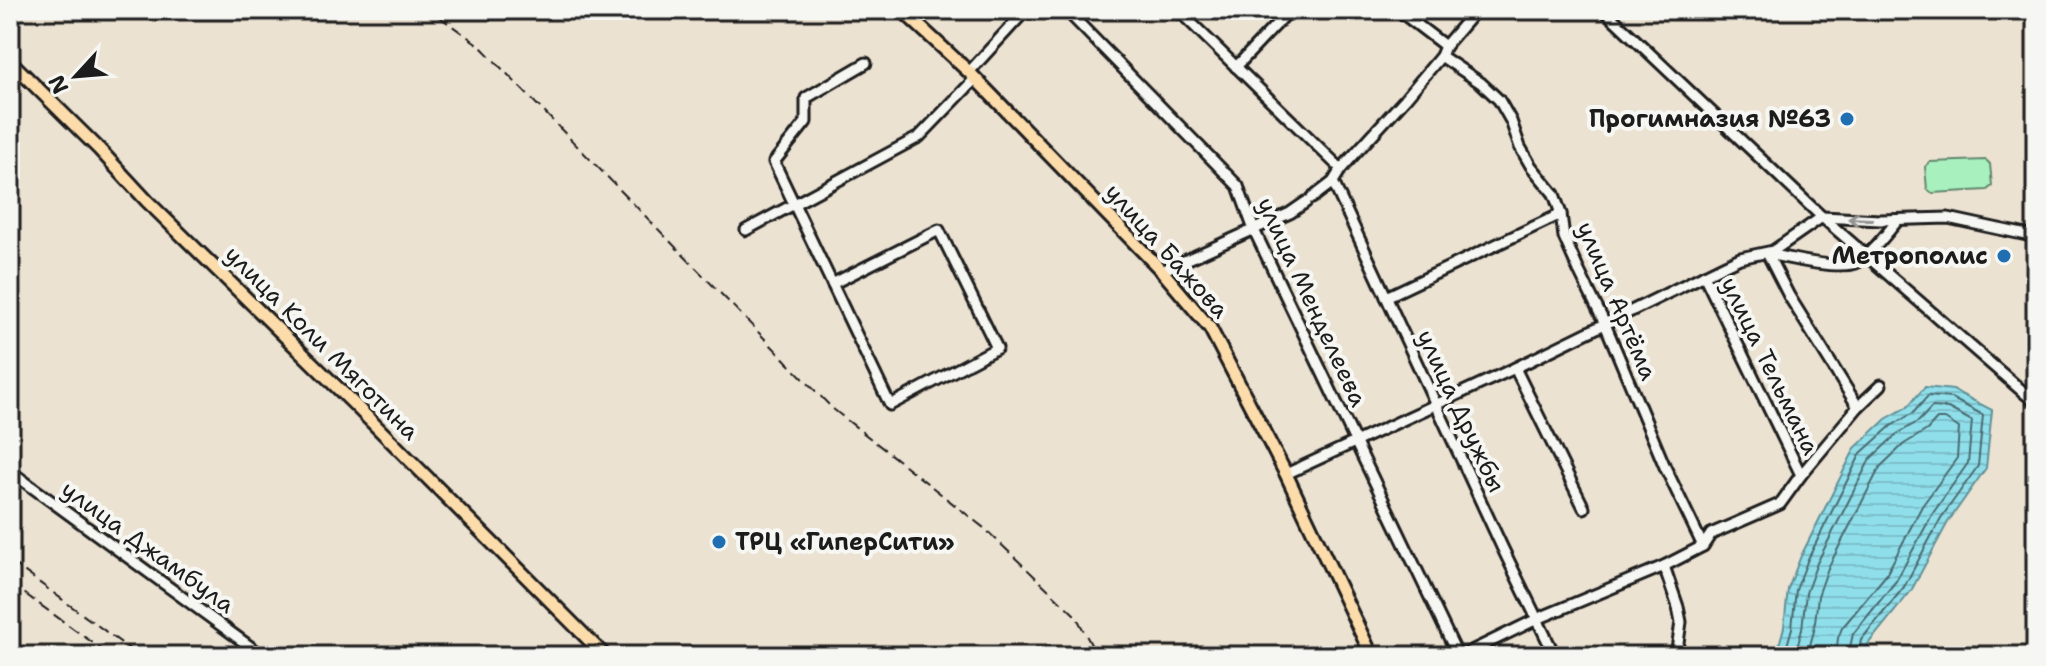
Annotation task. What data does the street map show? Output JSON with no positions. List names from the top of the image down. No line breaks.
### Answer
{"streets":{"main road":["улица Бажова","улица Коли Мяготина"],"street":["улица Артёма","улица Менделеева","улица Тельмана","улица Дружбы","улица Джамбула"]},"places":["Прогимназия №63","Метрополис","ТРЦ «ГиперСити»"],"north":"bottom left"}
